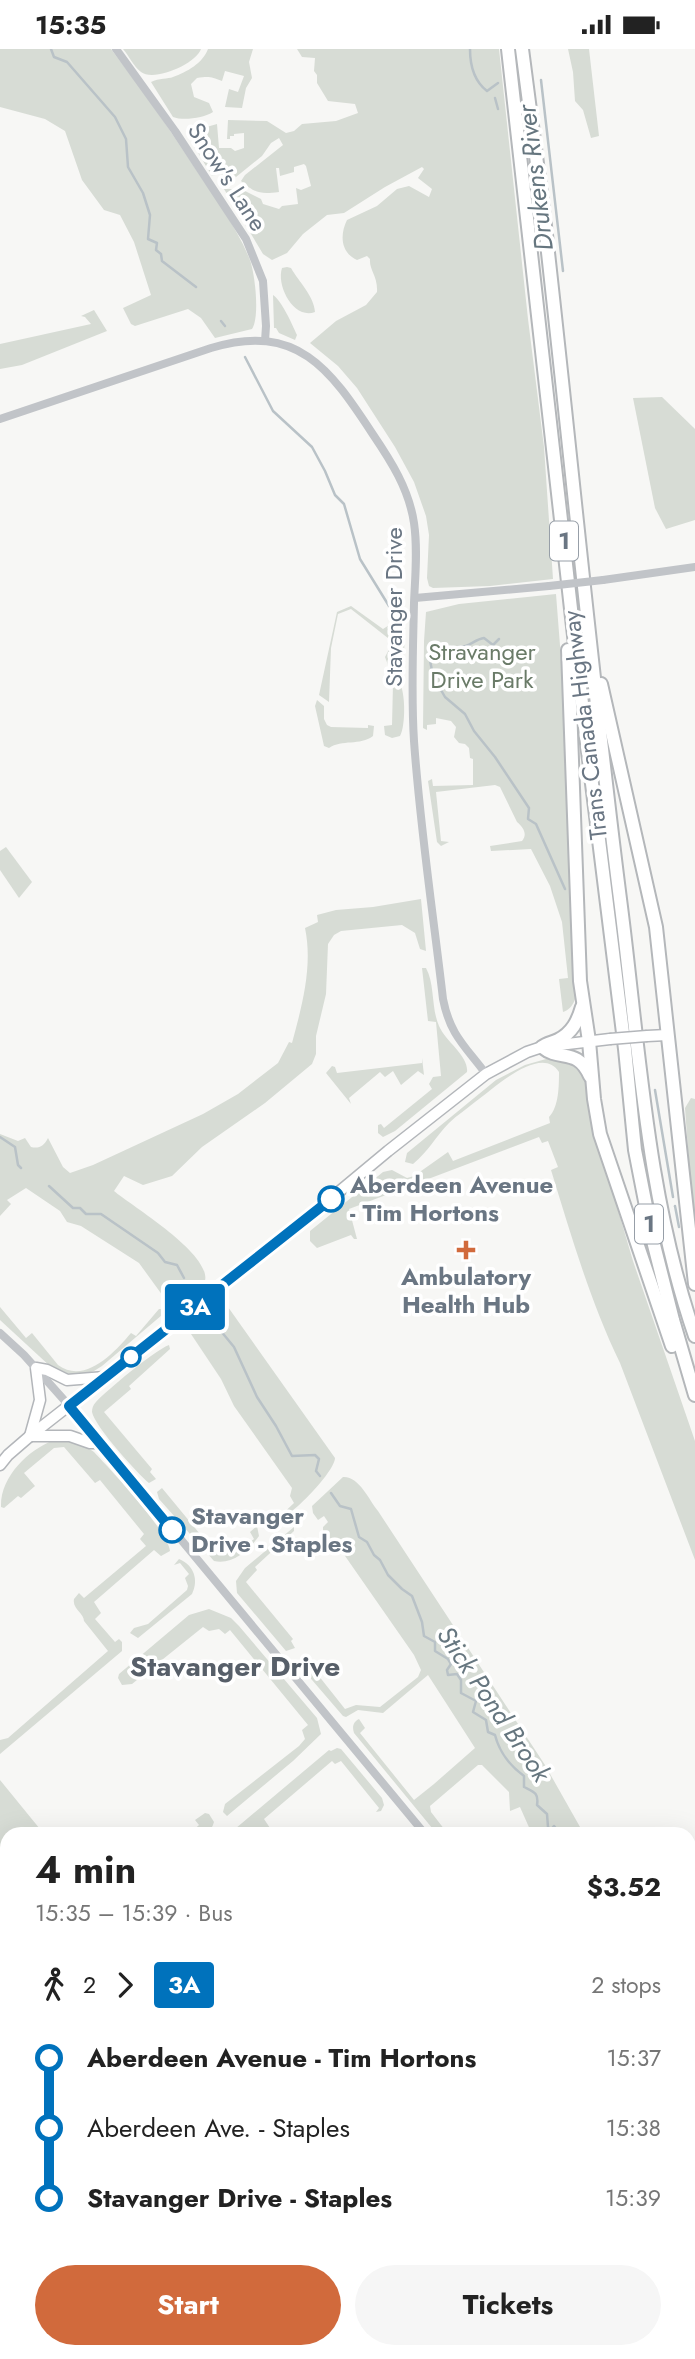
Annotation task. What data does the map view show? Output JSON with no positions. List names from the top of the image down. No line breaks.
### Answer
{"streets":{"highway":["1","Trans Canada Highway"],"street":["Snow's Lane","Stavanger Drive"]},"crossings":[["Snow's Lane","Stavanger Drive"]],"districts":["Stavanger Drive"],"water":["Drukens River","Stick Pond Brook"],"parks":["Stravanger Drive Park"],"places":{"other":["Aberdeen Avenue - Tim Hortons","Stavanger Drive - Staples"],"health":["Ambulatory Health Hub"]},"lines":["bus line 3A"],"page":{"status":"15:35","on_map":"3A","heading":["4 min","15:35 – 15:39 · Bus","$3.52"],"legs":["2","3A","2 stops"],"list":[{"name":"Aberdeen Avenue - Tim Hortons","value":"15:37"},{"name":"Aberdeen Ave. - Staples","value":"15:38"},{"name":"Stavanger Drive - Staples","value":"15:39"}],"buttons":["Start","Tickets"]}}
